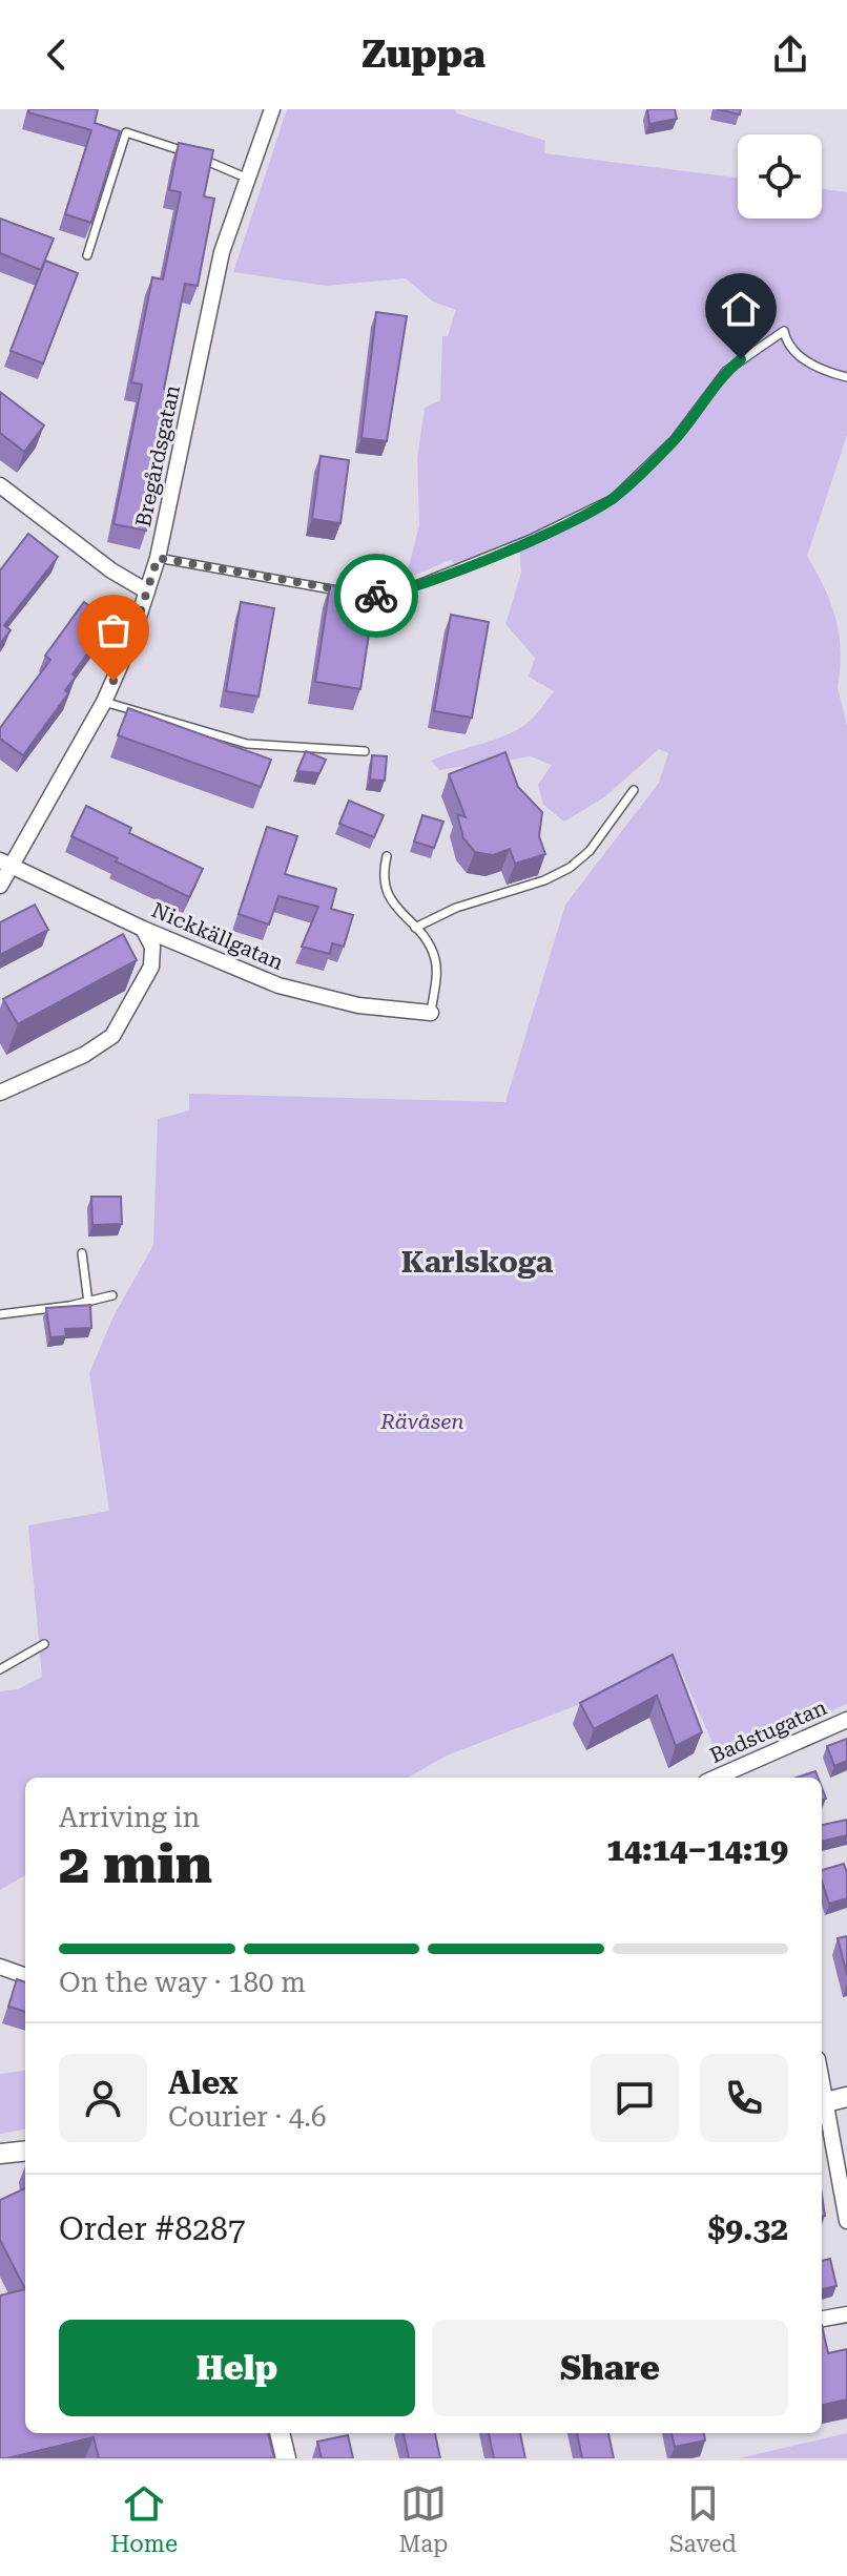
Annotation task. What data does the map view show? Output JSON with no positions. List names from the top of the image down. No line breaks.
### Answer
{"streets":{"street":["Bregårdsgatan","Nickkällgatan","Badstugatan"]},"crossings":[["Bregårdsgatan","Nickkällgatan"]],"districts":["Karlskoga"],"parks":["Rävåsen"],"page":{"header":"Zuppa","heading":["2 min","Arriving in","14:14–14:19"],"panel":["Alex","Courier · 4.6","Order #8287","$9.32"],"bar":"On the way · 180 m","buttons":["Help","Share"],"tabs":["Home","Map","Saved"]}}
